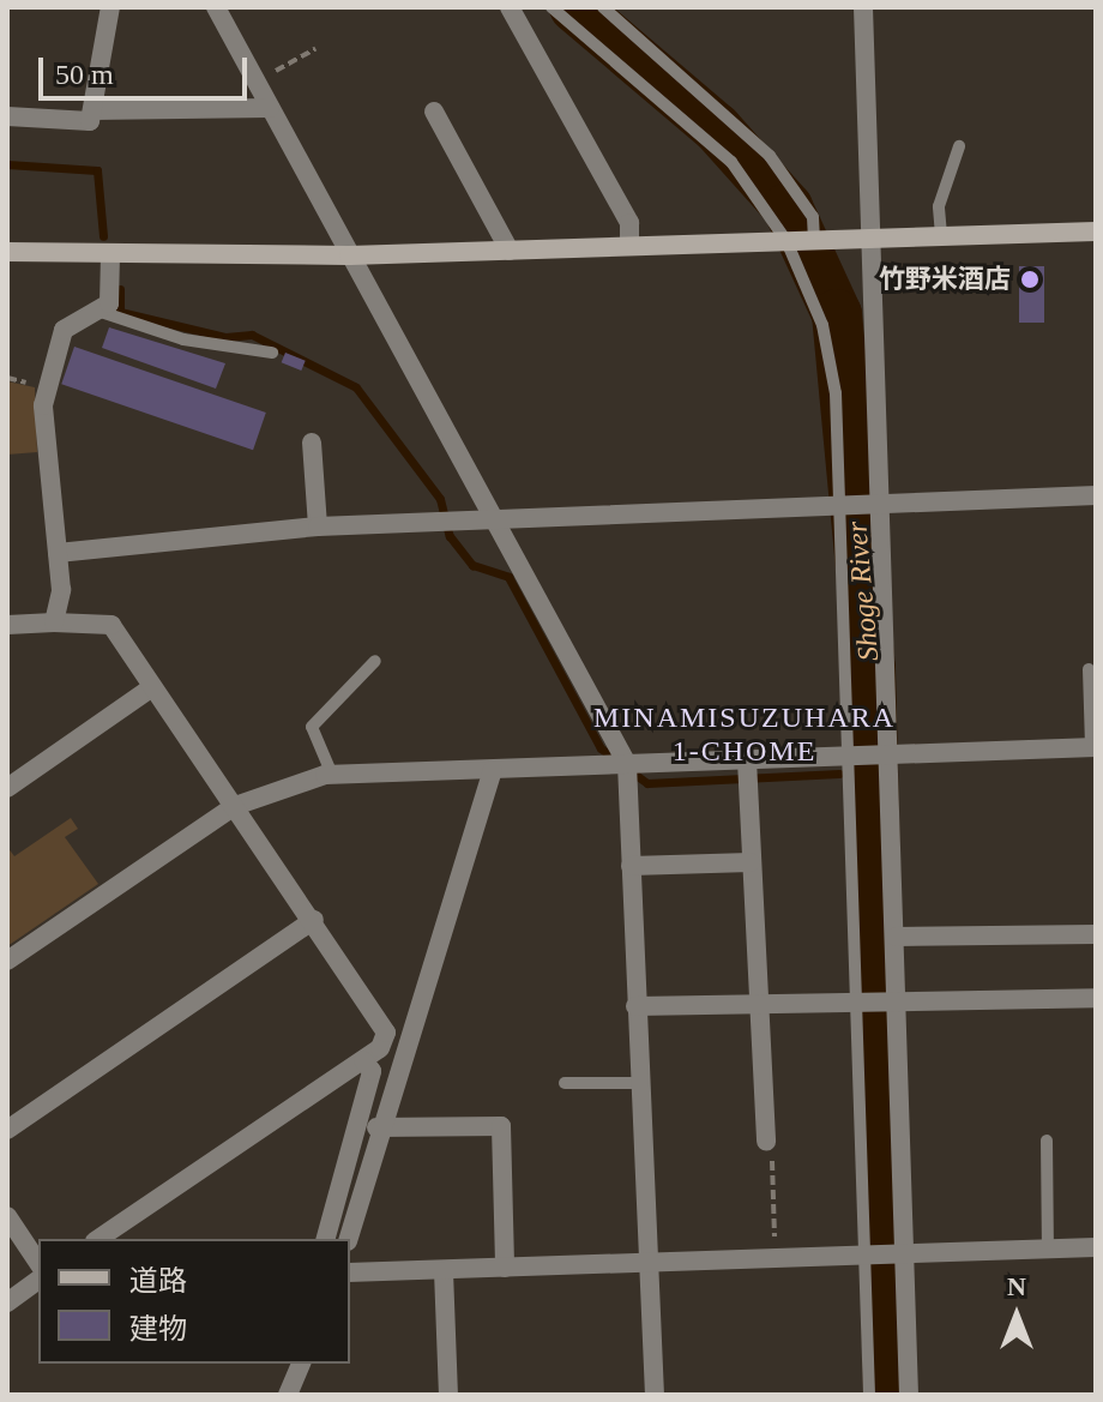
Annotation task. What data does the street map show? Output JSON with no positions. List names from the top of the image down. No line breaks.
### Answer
{"districts":["MINAMISUZUHARA 1-CHOME"],"water":["Shoge River"],"places":["竹野米酒店"],"legend":["道路","建物"],"scale_bar":"50 m","north":"top"}
